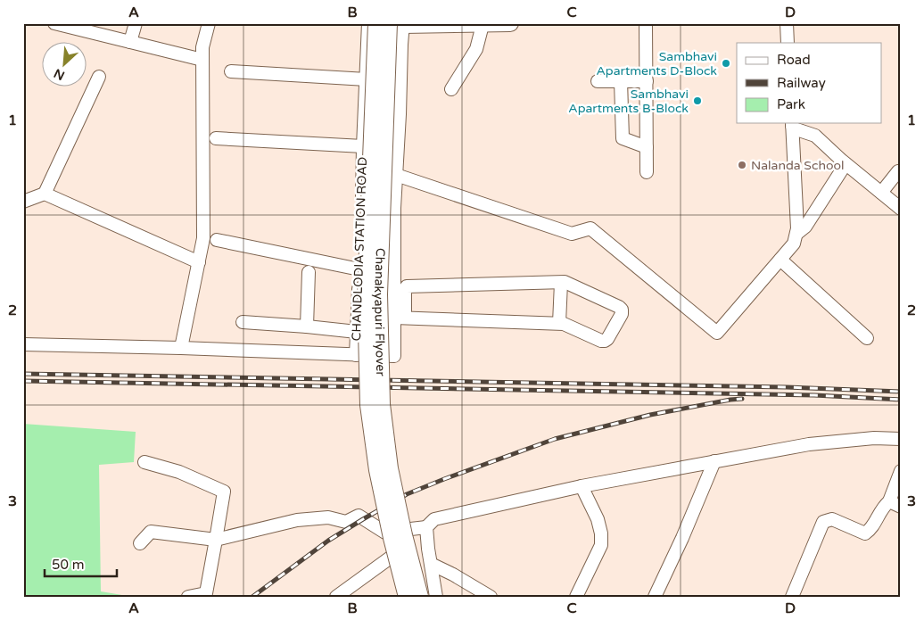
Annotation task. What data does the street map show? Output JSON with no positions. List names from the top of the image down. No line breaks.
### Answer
{"streets":{"main road":["Chanakyapuri Flyover"],"street":["CHANDLODIA STATION ROAD"]},"places":["Sambhavi Apartments D-Block","Sambhavi Apartments B-Block","Nalanda School"],"legend":["Road","Railway","Park"],"scale_bar":"50 m","north":"bottom left","grid":{"columns":["A","B","C","D"],"rows":["1","2","3"]}}
